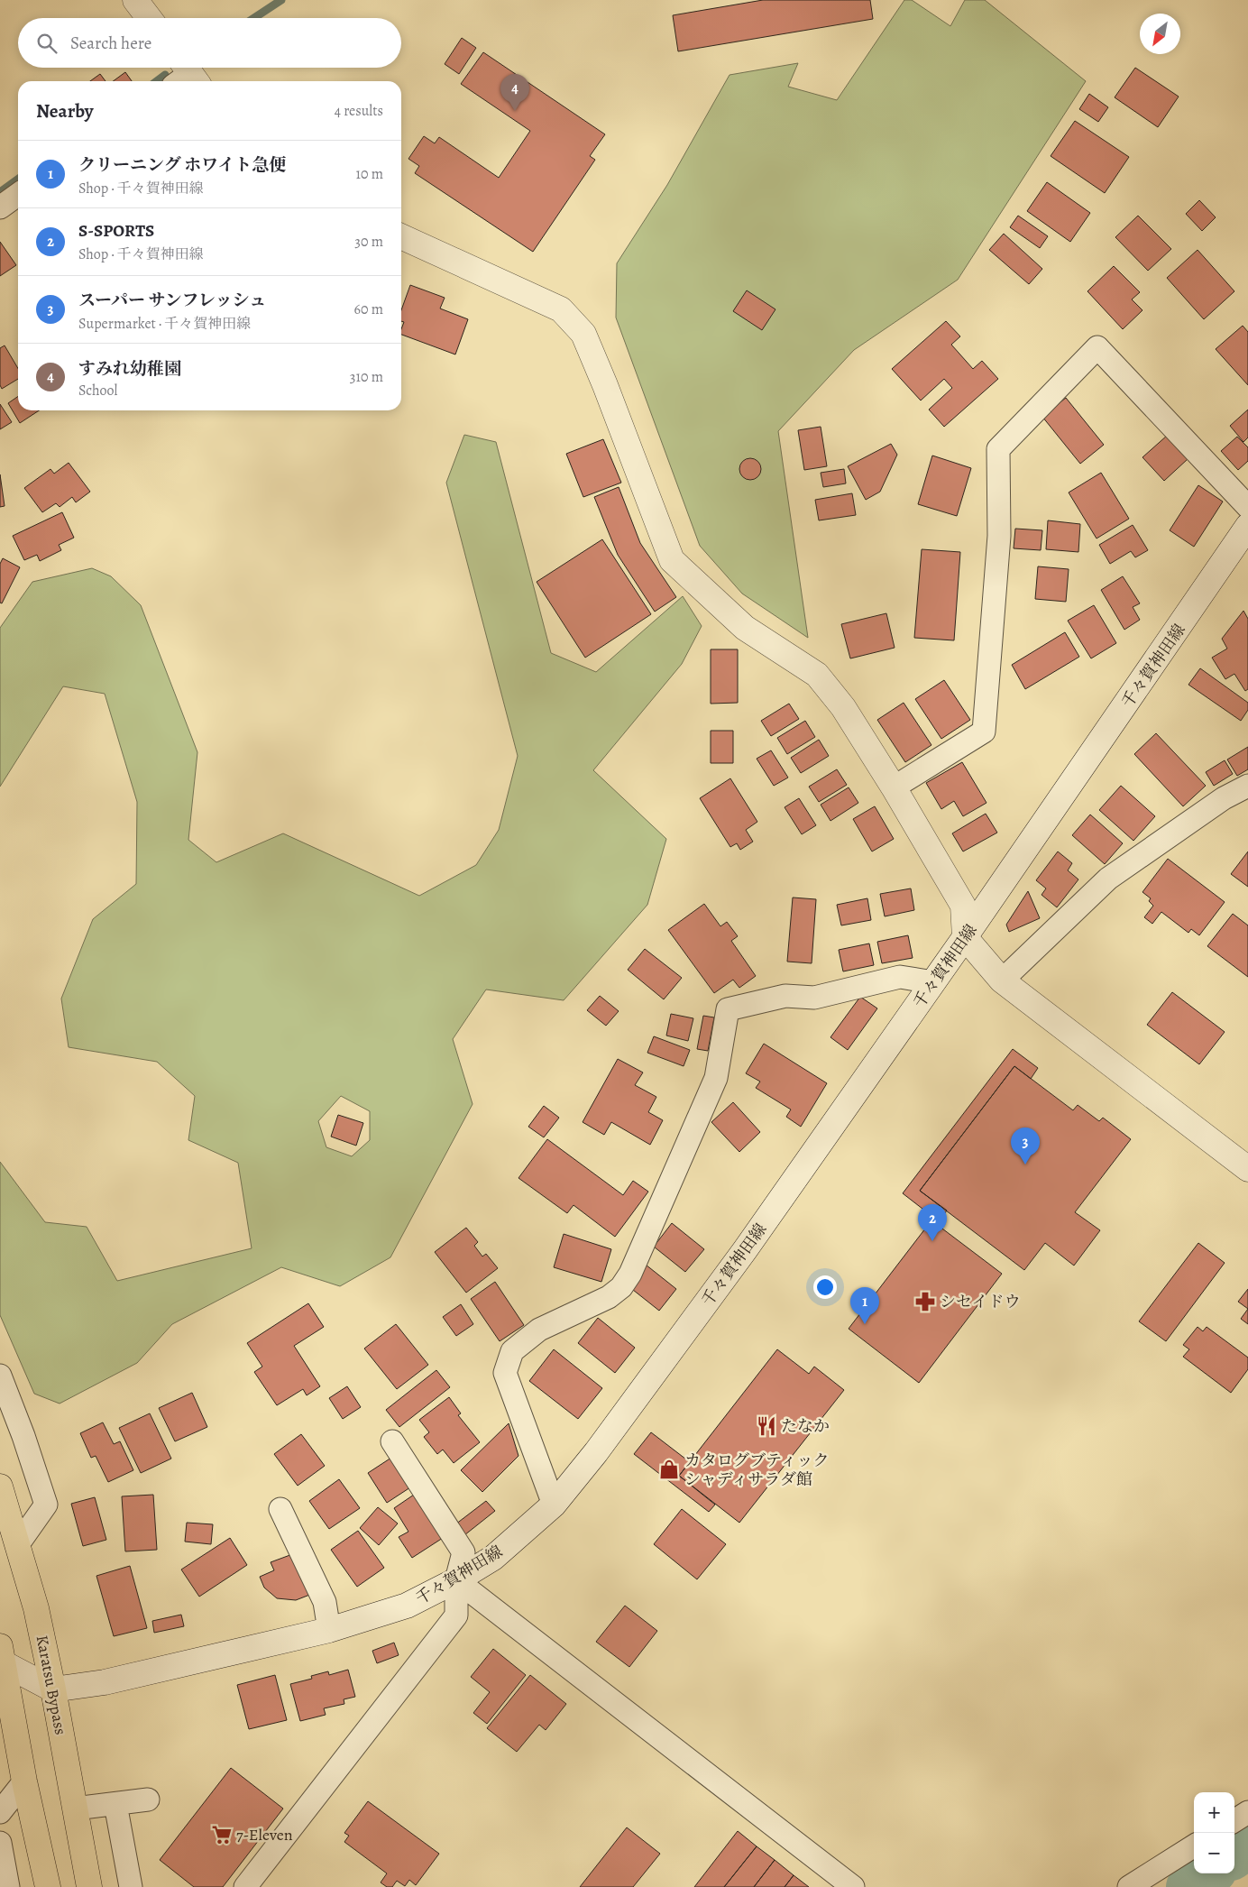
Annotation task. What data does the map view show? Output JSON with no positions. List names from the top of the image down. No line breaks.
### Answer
{"streets":{"highway":["Karatsu Bypass"],"main road":["千々賀神田線"]},"crossings":[["千々賀神田線","Karatsu Bypass"]],"places":{"pharmacy":["シセイドウ"],"restaurant":["たなか"],"shop":["カタログブティック シャディサラダ館"],"supermarket":["7-Eleven"]},"north":"bottom left","page":{"search":"Search here","pins":["4","3","2","1"],"heading":["Nearby","4 results"],"list":[{"mark":"1","name":"クリーニング ホワイト急便","note":"Shop · 千々賀神田線","value":"10 m"},{"mark":"2","name":"S-SPORTS","note":"Shop · 千々賀神田線","value":"30 m"},{"mark":"3","name":"スーパー サンフレッシュ","note":"Supermarket · 千々賀神田線","value":"60 m"},{"mark":"4","name":"すみれ幼稚園","note":"School","value":"310 m"}],"map_buttons":["+","−"]}}
